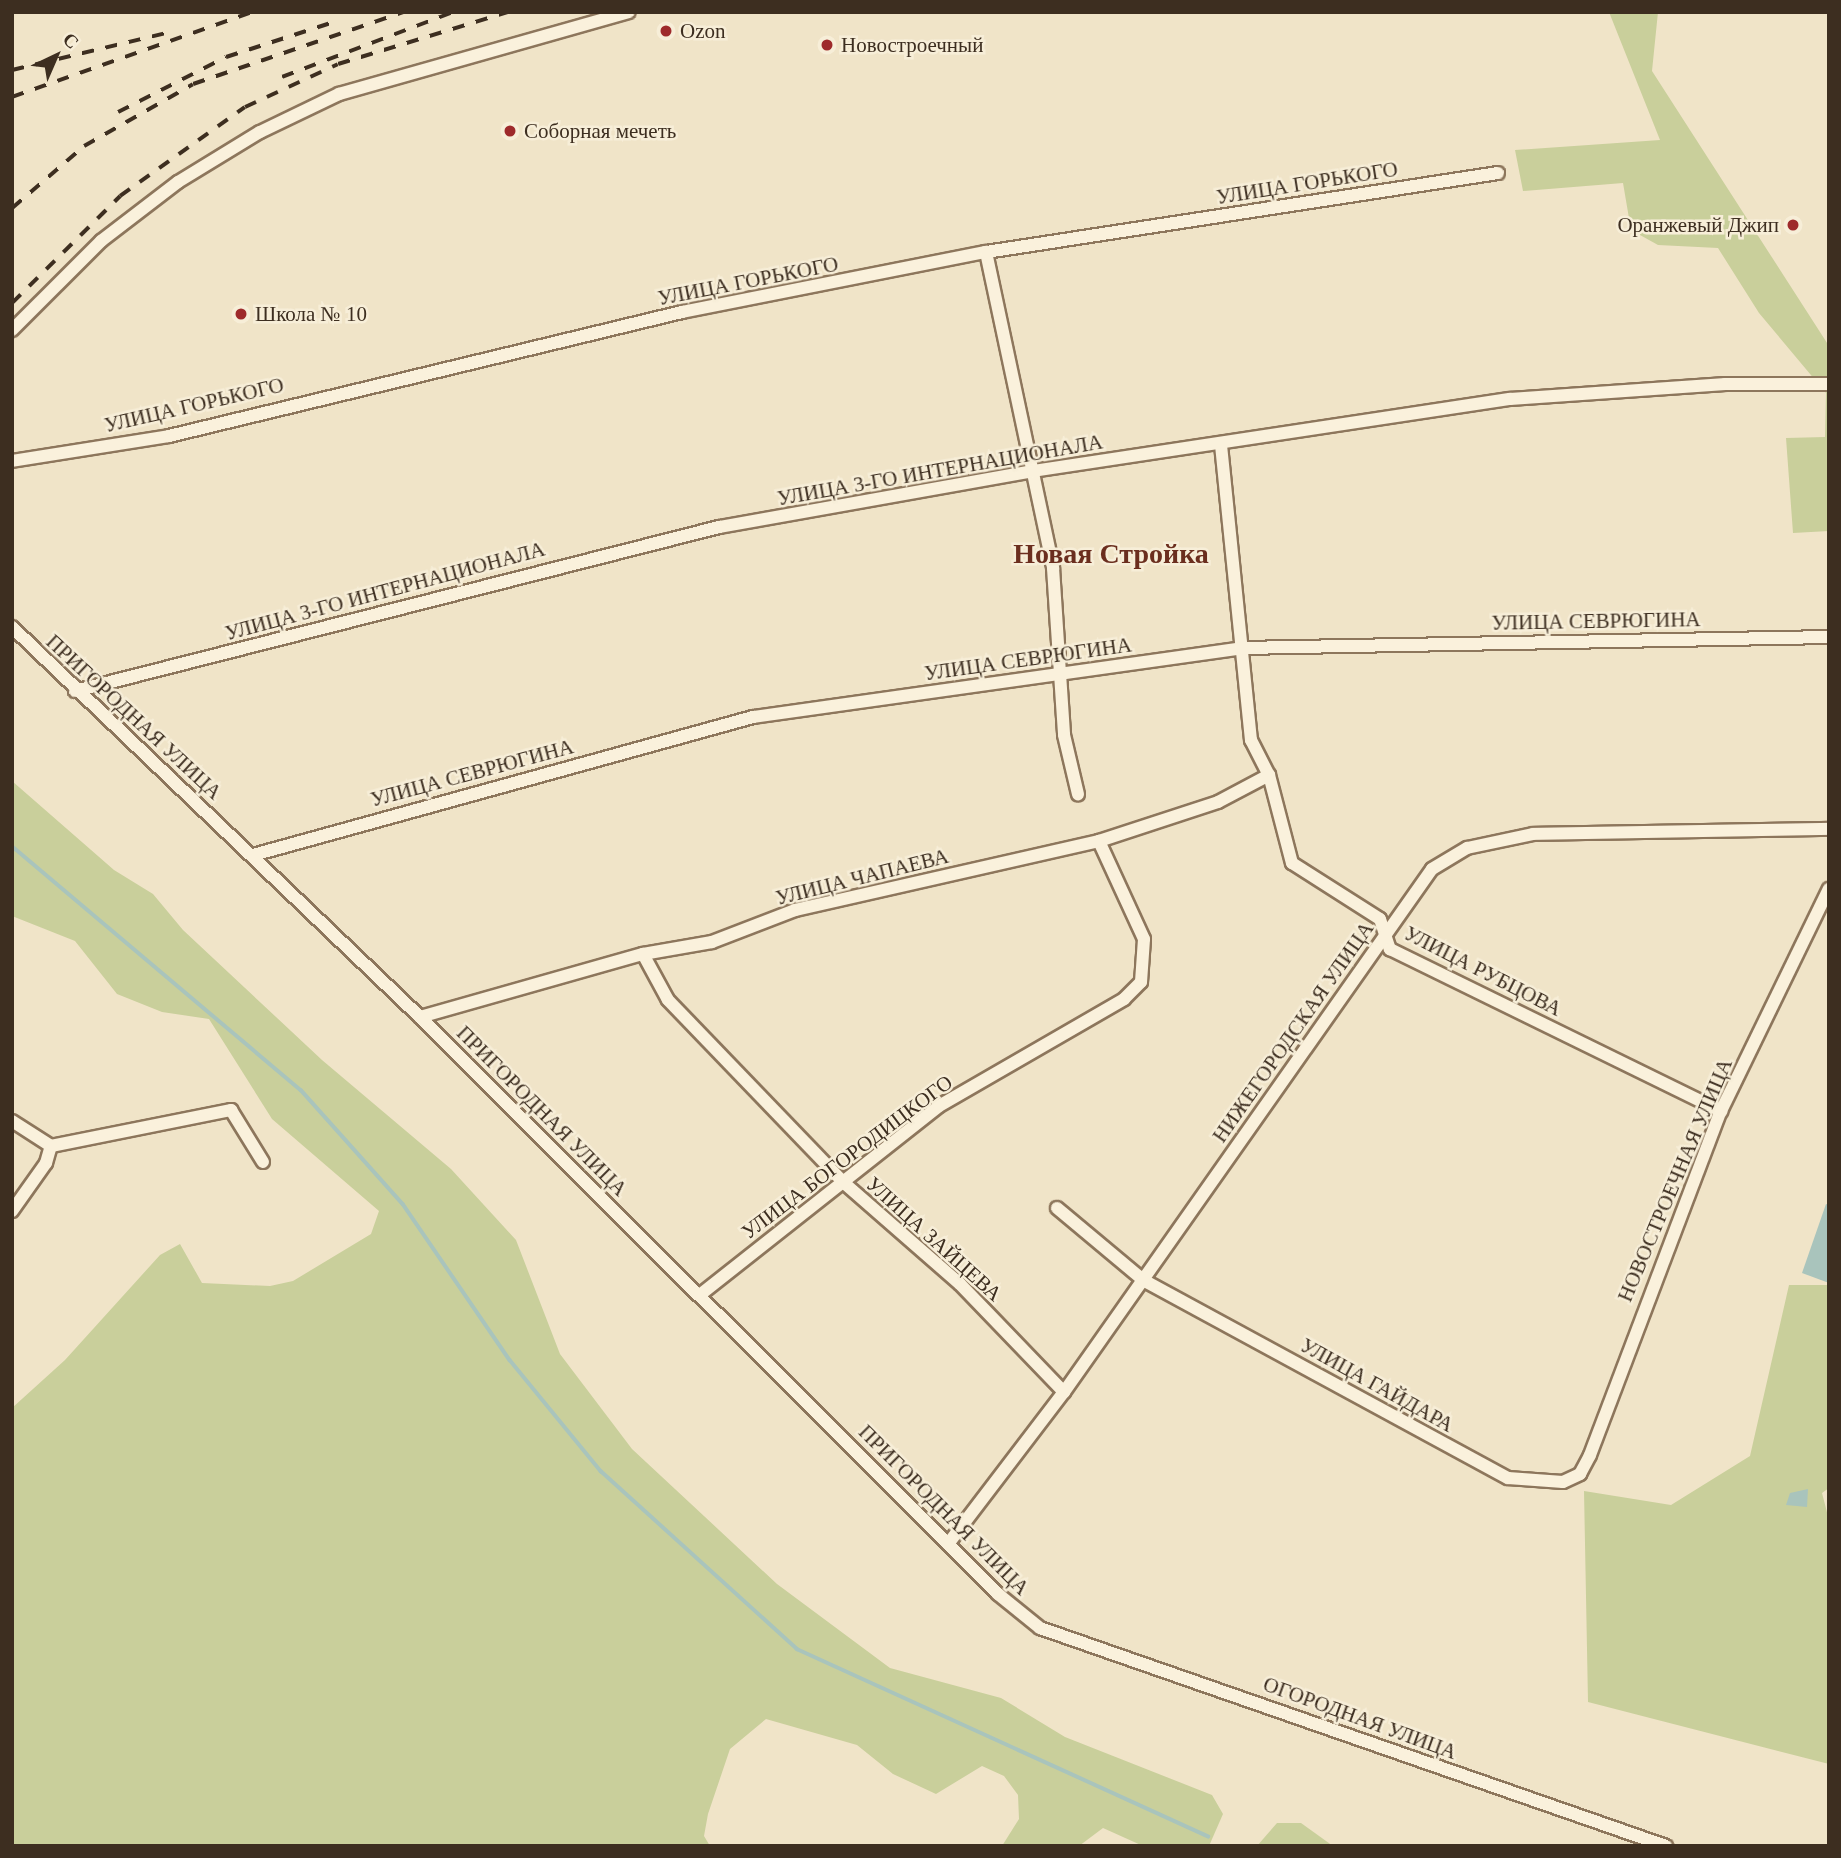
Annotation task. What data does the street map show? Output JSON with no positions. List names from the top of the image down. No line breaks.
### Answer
{"streets":{"street":["УЛИЦА ГОРЬКОГО","УЛИЦА 3-ГО ИНТЕРНАЦИОНАЛА","УЛИЦА СЕВРЮГИНА","ПРИГОРОДНАЯ УЛИЦА","УЛИЦА ЧАПАЕВА","УЛИЦА РУБЦОВА","НИЖЕГОРОДСКАЯ УЛИЦА","УЛИЦА БОГОРОДИЦКОГО","НОВОСТРОЕЧНАЯ УЛИЦА","УЛИЦА ЗАЙЦЕВА","УЛИЦА ГАЙДАРА","ОГОРОДНАЯ УЛИЦА"]},"crossings":[["УЛИЦА 3-ГО ИНТЕРНАЦИОНАЛА","ПРИГОРОДНАЯ УЛИЦА"],["УЛИЦА 3-ГО ИНТЕРНАЦИОНАЛА","УЛИЦА РУБЦОВА"],["УЛИЦА СЕВРЮГИНА","ПРИГОРОДНАЯ УЛИЦА"],["УЛИЦА СЕВРЮГИНА","УЛИЦА РУБЦОВА"],["ПРИГОРОДНАЯ УЛИЦА","УЛИЦА ЧАПАЕВА"],["ПРИГОРОДНАЯ УЛИЦА","НИЖЕГОРОДСКАЯ УЛИЦА"],["ПРИГОРОДНАЯ УЛИЦА","УЛИЦА БОГОРОДИЦКОГО"],["ПРИГОРОДНАЯ УЛИЦА","ОГОРОДНАЯ УЛИЦА"],["УЛИЦА ЧАПАЕВА","УЛИЦА РУБЦОВА"],["УЛИЦА ЧАПАЕВА","УЛИЦА БОГОРОДИЦКОГО"],["УЛИЦА ЧАПАЕВА","УЛИЦА ЗАЙЦЕВА"],["УЛИЦА РУБЦОВА","НИЖЕГОРОДСКАЯ УЛИЦА"],["УЛИЦА РУБЦОВА","НОВОСТРОЕЧНАЯ УЛИЦА"],["НИЖЕГОРОДСКАЯ УЛИЦА","УЛИЦА ЗАЙЦЕВА"],["НИЖЕГОРОДСКАЯ УЛИЦА","УЛИЦА ГАЙДАРА"],["УЛИЦА БОГОРОДИЦКОГО","УЛИЦА ЗАЙЦЕВА"],["НОВОСТРОЕЧНАЯ УЛИЦА","УЛИЦА ГАЙДАРА"]],"districts":["Новая Стройка"],"places":["Ozon","Новостроечный","Соборная мечеть","Оранжевый Джип","Школа № 10"],"north":"top right"}
